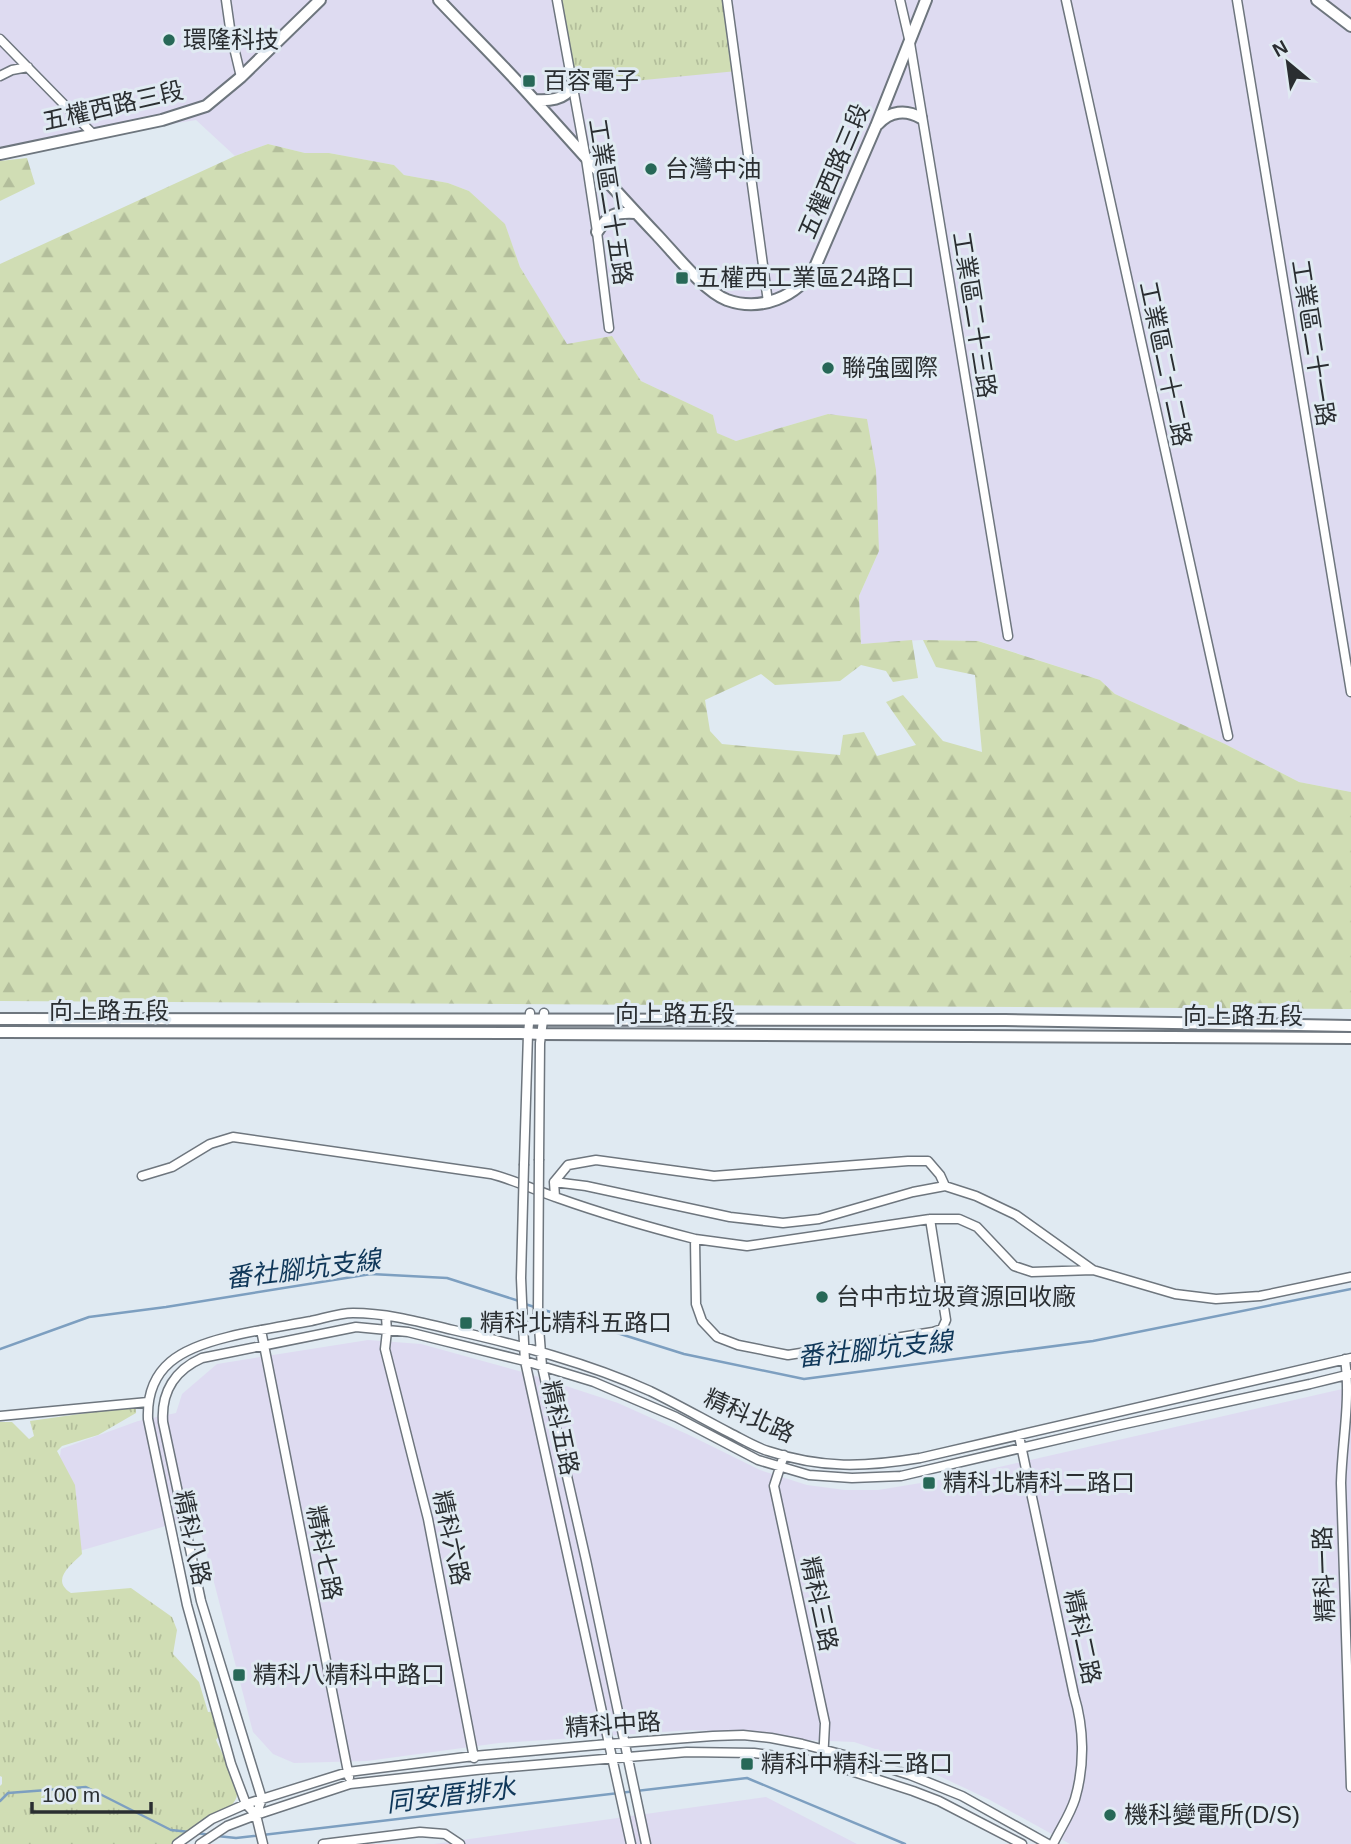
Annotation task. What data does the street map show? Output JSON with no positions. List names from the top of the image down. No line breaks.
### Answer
{"streets":{"main road":["五權西路三段","向上路五段"],"street":["工業區二十五路","工業區二十三路","工業區二十一路","工業區二十二路","精科北路","精科五路","精科八路","精科六路","精科七路","精科一路","精科三路","精科二路","精科中路"]},"crossings":[["五權西路三段","工業區二十五路"],["五權西路三段","工業區二十三路"],["向上路五段","精科五路"],["精科北路","精科五路"],["精科北路","精科八路"],["精科北路","精科六路"],["精科北路","精科七路"],["精科北路","精科一路"],["精科北路","精科三路"],["精科北路","精科二路"],["精科五路","精科中路"],["精科八路","精科七路"],["精科八路","精科中路"],["精科六路","精科中路"],["精科七路","精科中路"],["精科三路","精科中路"],["精科二路","精科中路"]],"water":["番社腳坑支線","同安厝排水"],"places":{"other":["環隆科技","台灣中油","聯強國際","台中市垃圾資源回收廠","機科變電所(D/S)"],"transit":["百容電子","五權西工業區24路口","精科北精科五路口","精科北精科二路口","精科八精科中路口","精科中精科三路口"]},"scale_bar":"100 m","north":"top left"}
